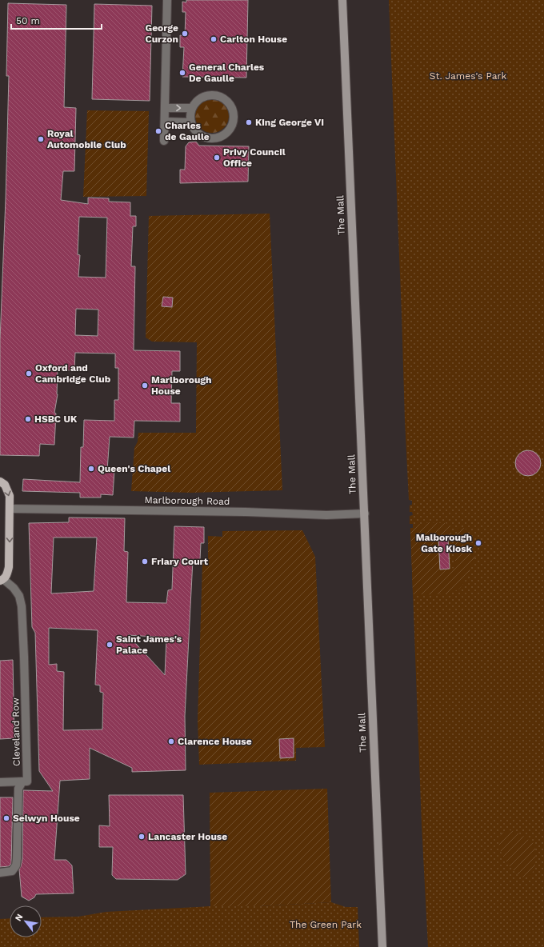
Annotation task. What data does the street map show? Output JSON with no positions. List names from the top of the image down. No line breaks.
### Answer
{"streets":{"street":["The Mall","Marlborough Road","Cleveland Row"]},"crossings":[["The Mall","Marlborough Road"]],"parks":["St. James's Park","The Green Park"],"places":["George Curzon","Carlton House","General Charles De Gaulle","King George VI","Charles de Gaulle","Royal Automobile Club","Privy Council Office","Oxford and Cambridge Club","Marlborough House","HSBC UK","Queen's Chapel","Malborough Gate Kiosk","Friary Court","Saint James's Palace","Clarence House","Selwyn House","Lancaster House"],"scale_bar":"50 m","north":"top left"}
